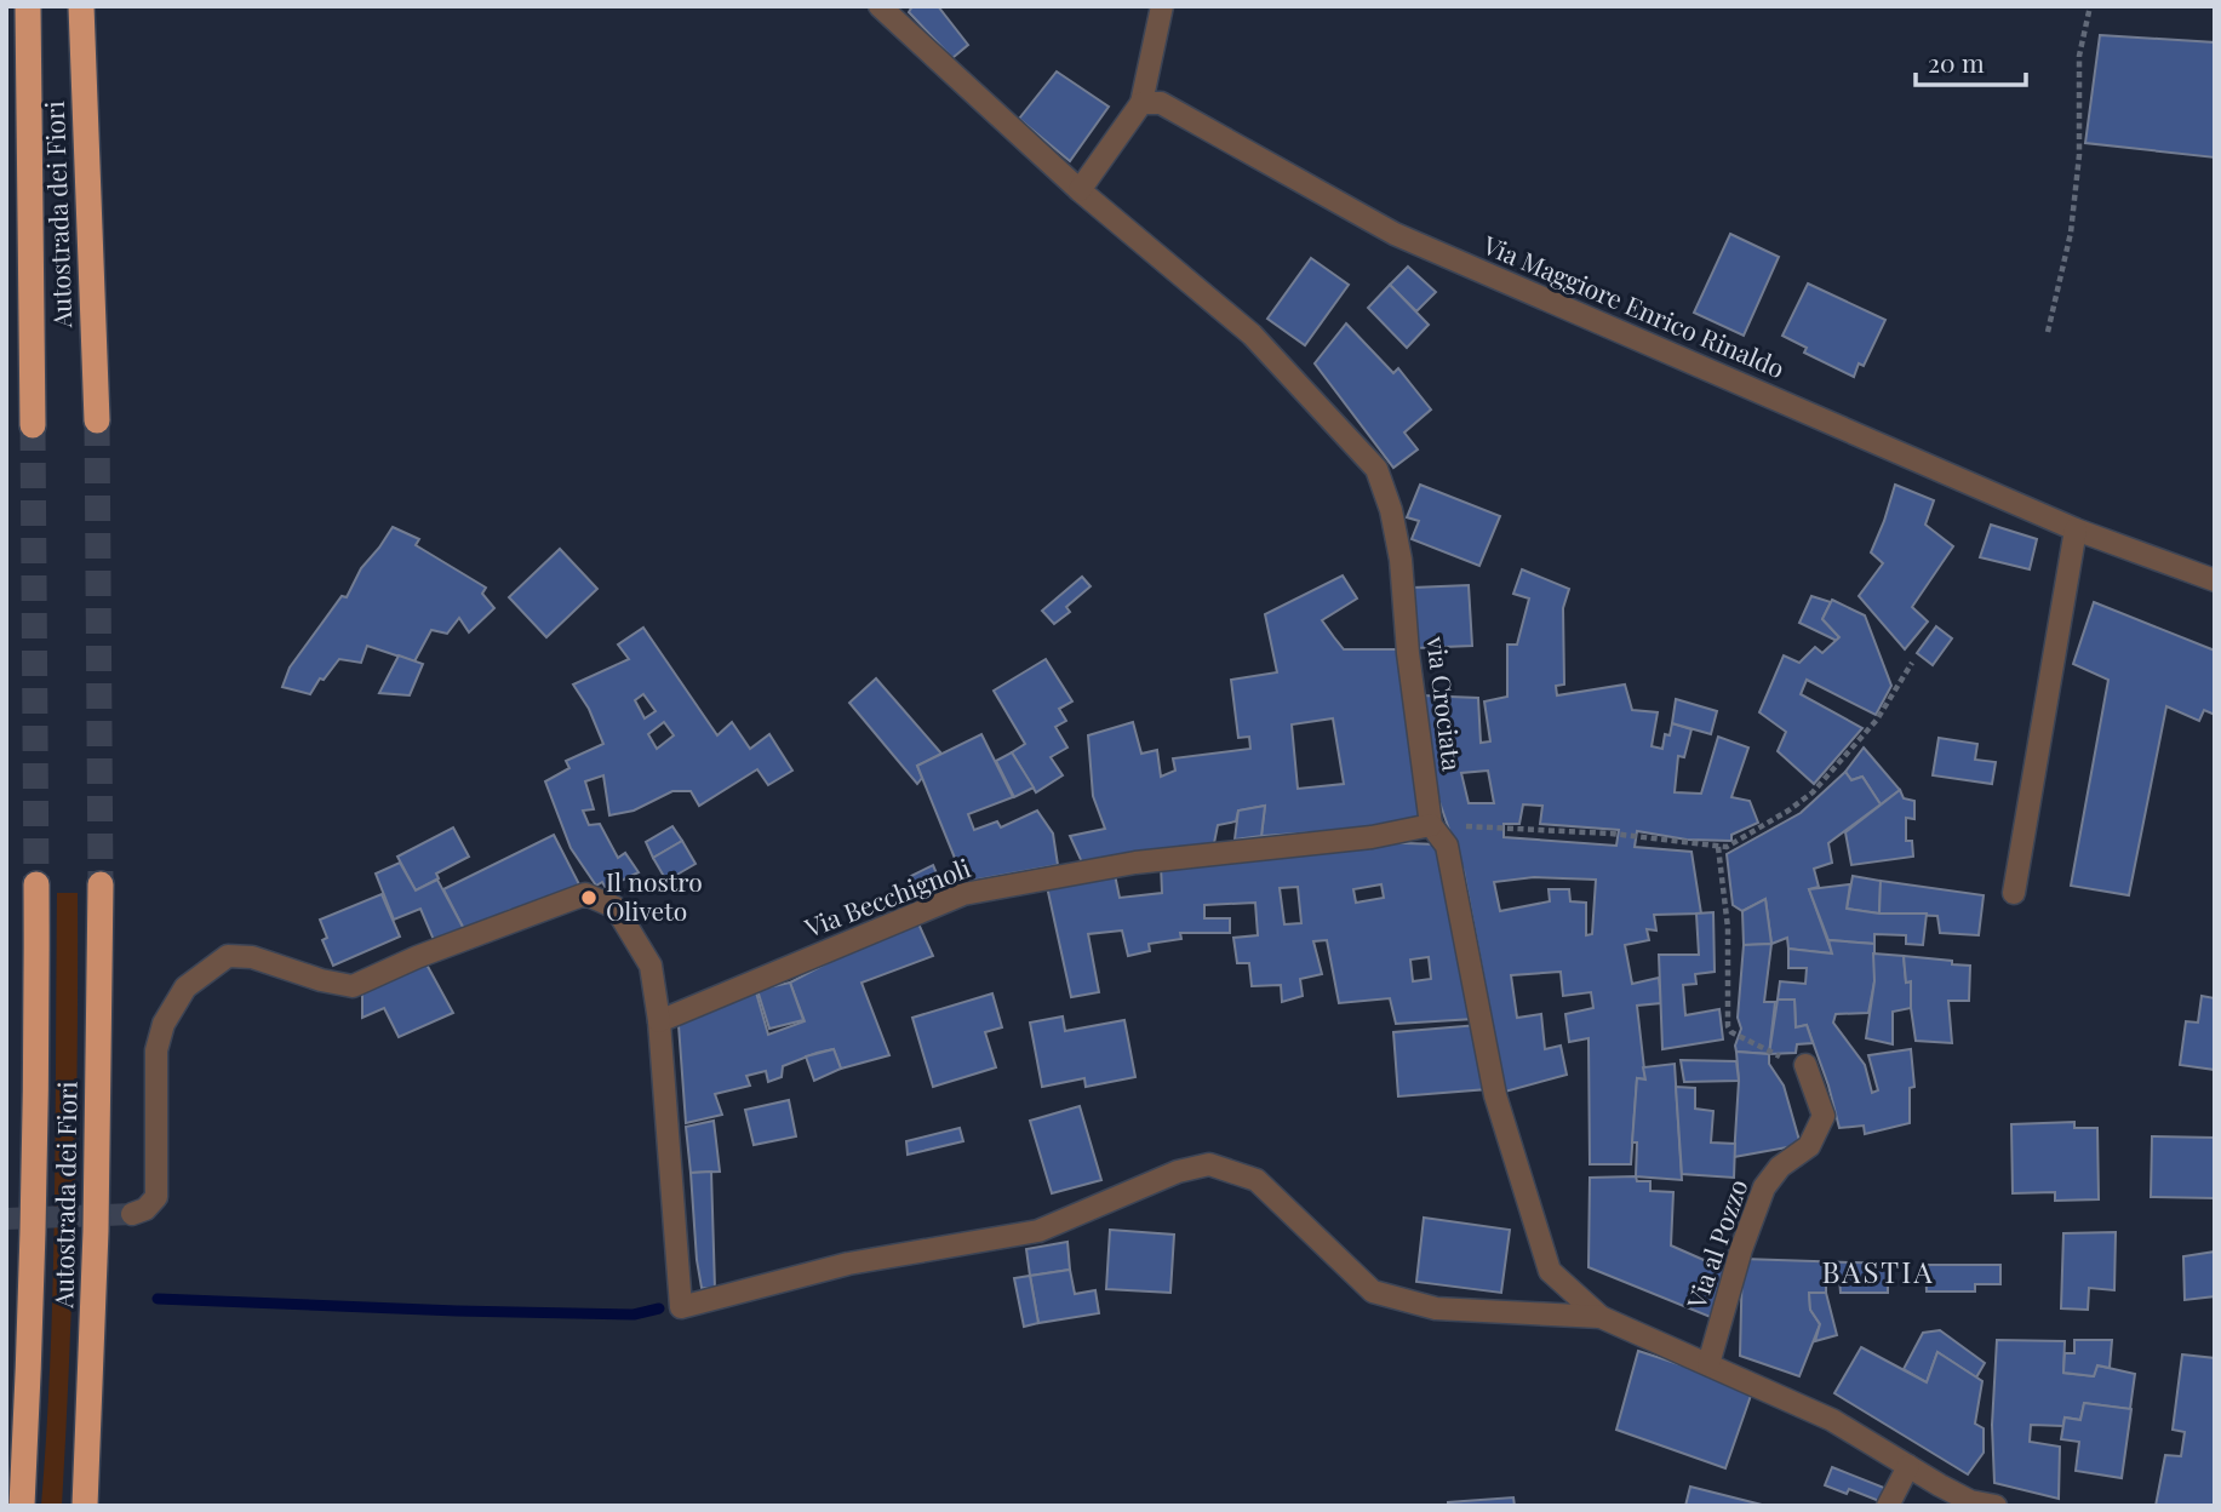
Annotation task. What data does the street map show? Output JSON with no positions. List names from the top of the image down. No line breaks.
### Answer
{"streets":{"highway":["Autostrada dei Fiori"],"street":["Via Maggiore Enrico Rinaldo","via Crociata","Via Becchignoli","Via al Pozzo"]},"crossings":[["via Crociata","Via Becchignoli"]],"districts":["BASTIA"],"places":["Il nostro Oliveto"],"scale_bar":"20 m"}
